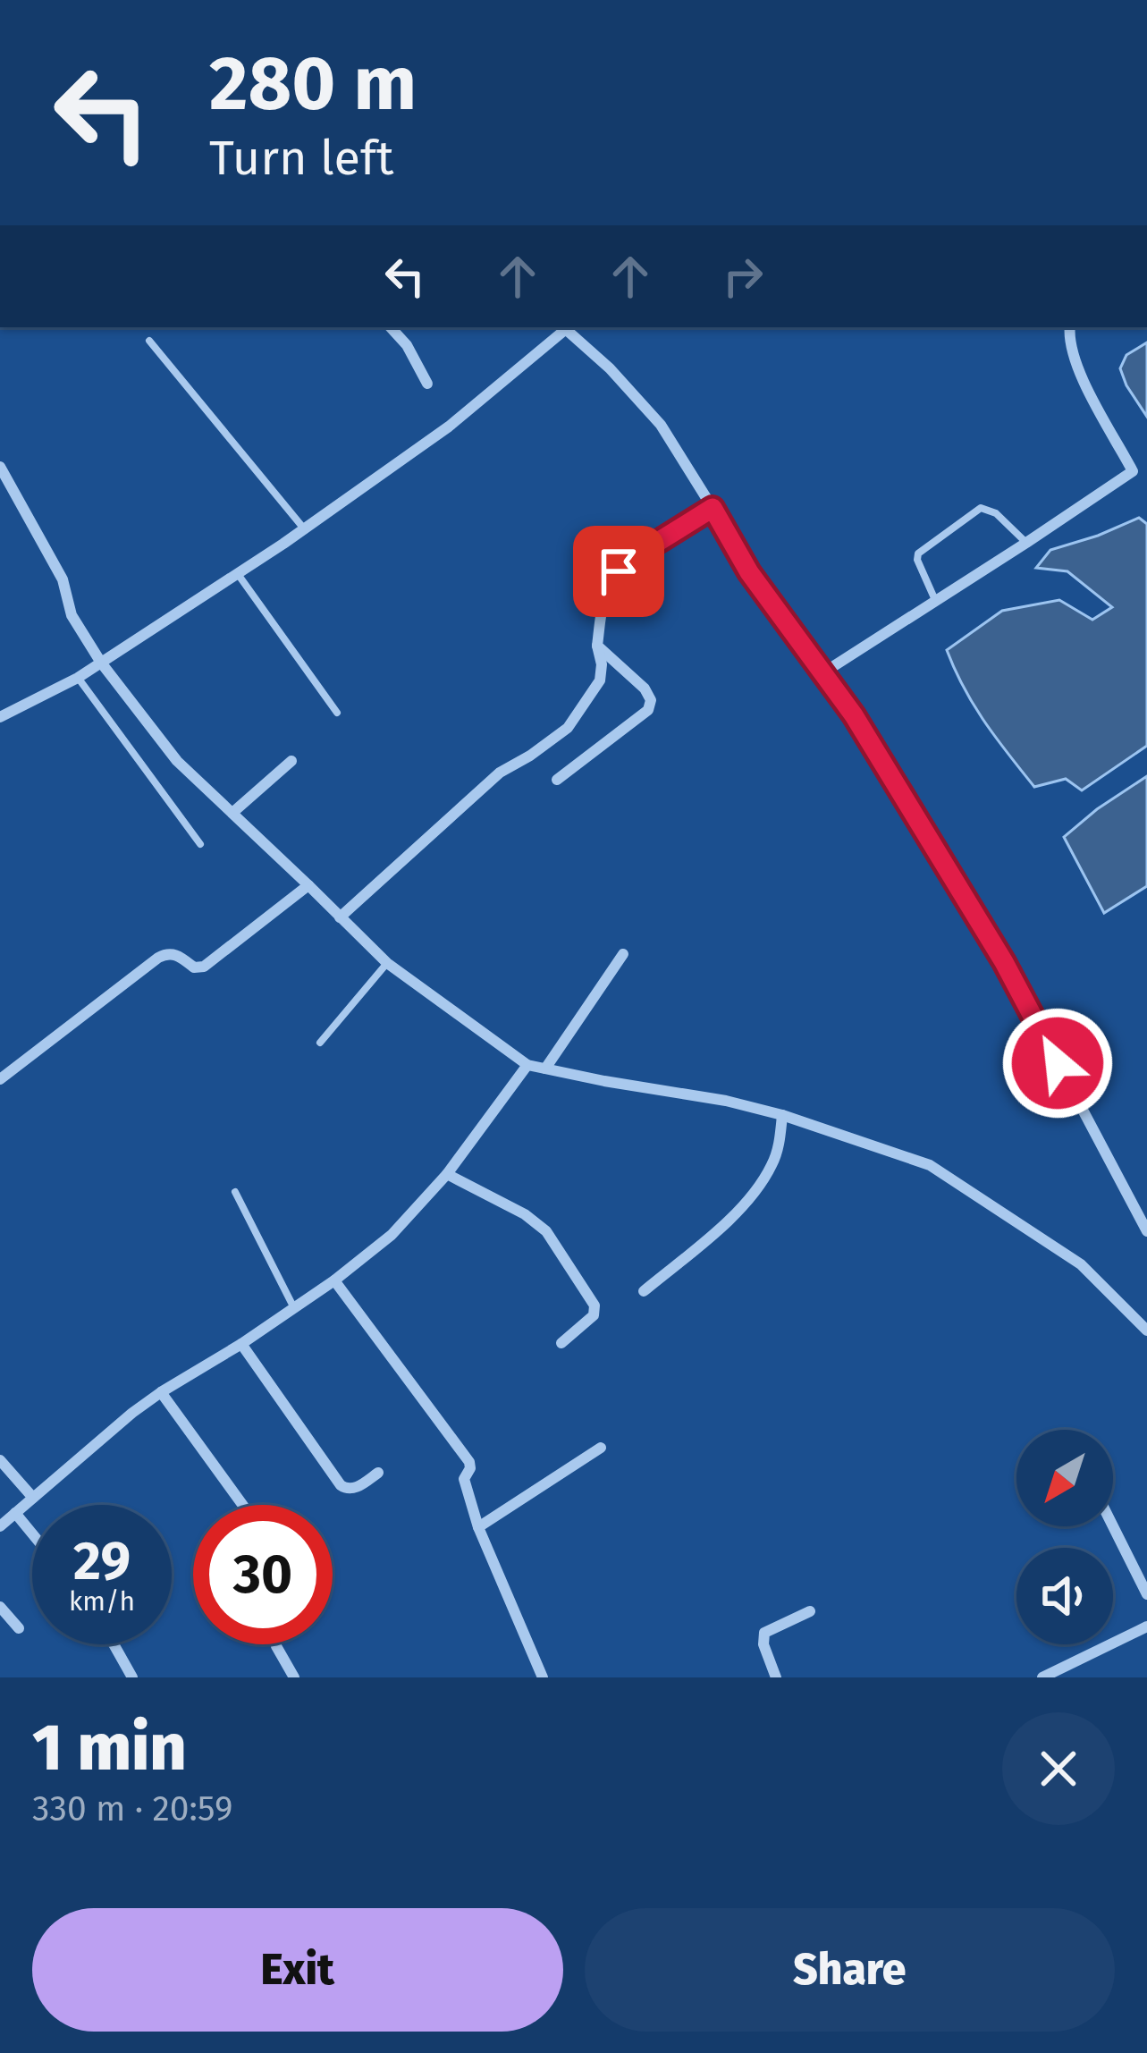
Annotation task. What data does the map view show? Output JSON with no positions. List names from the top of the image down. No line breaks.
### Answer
{"north":"bottom left","page":{"turn":["280 m","Turn left"],"speed":"29 km/h","limit":"30","heading":["1 min","330 m · 20:59"],"buttons":["Exit","Share"]}}
